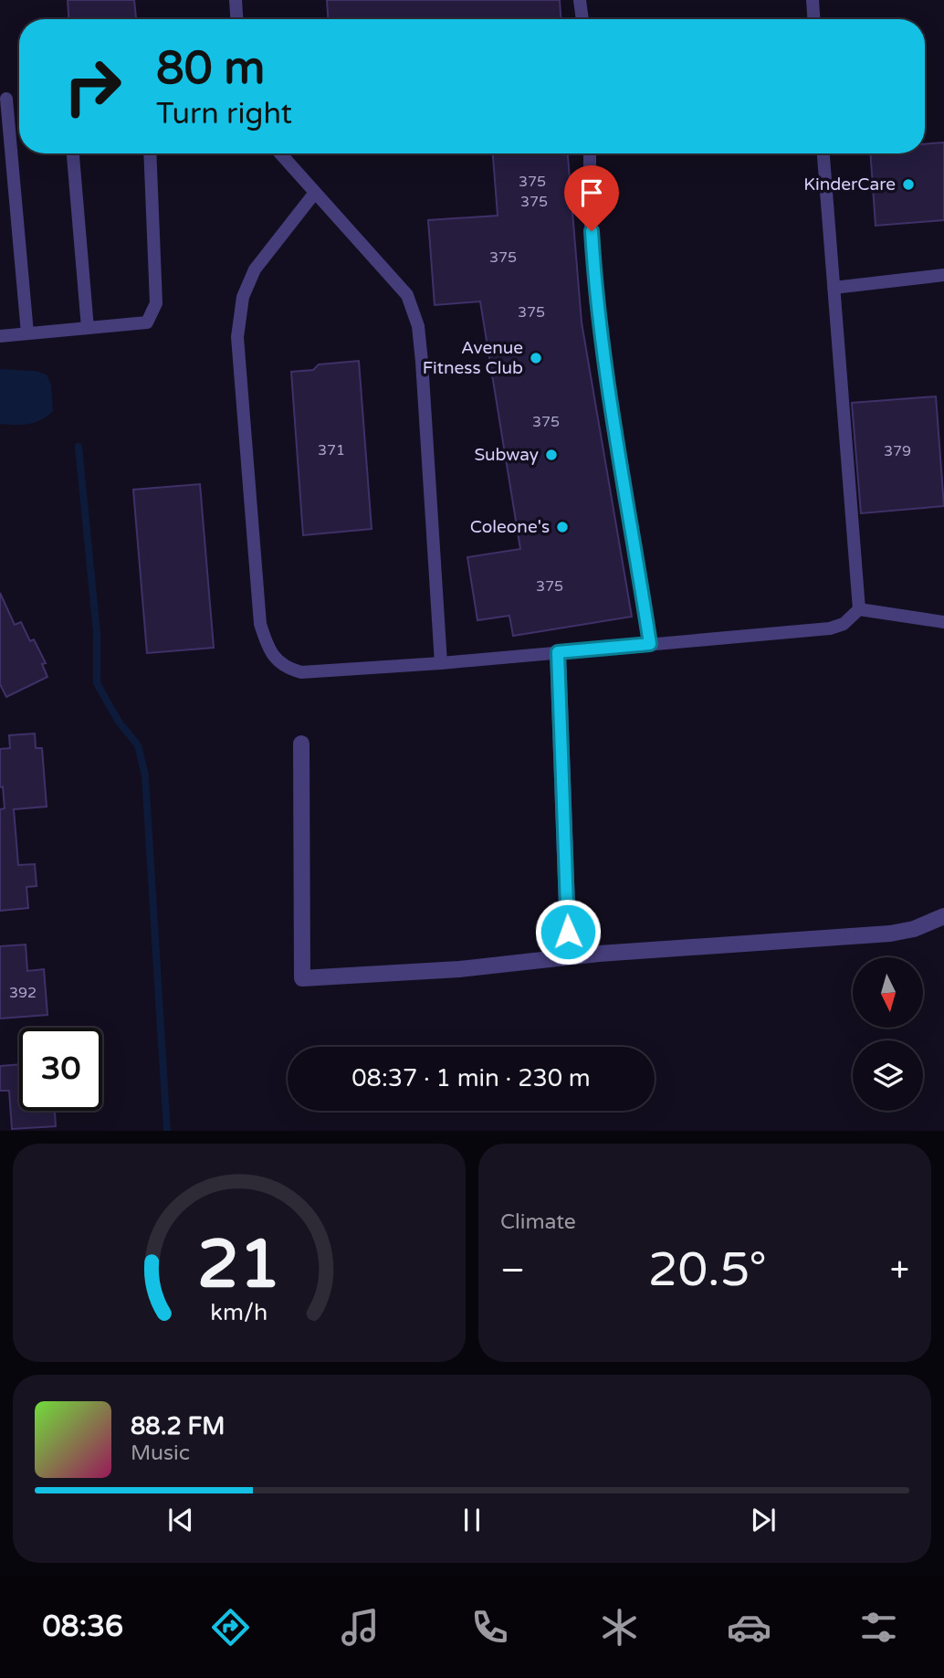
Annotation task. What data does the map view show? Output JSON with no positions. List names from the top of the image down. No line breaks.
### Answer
{"places":["KinderCare","Avenue Fitness Club","Subway","Coleone's"],"house_numbers":["375","375","375","375","375","371","379","375","392"],"north":"bottom","page":{"turn":["80 m","Turn right"],"limit":"30","trip":"08:37 · 1 min · 230 m","tile":"Climate","heat":["−","20.5°","+"],"song":["88.2 FM","Music"],"tabs":"08:36","gauge":["21","km/h"]}}
